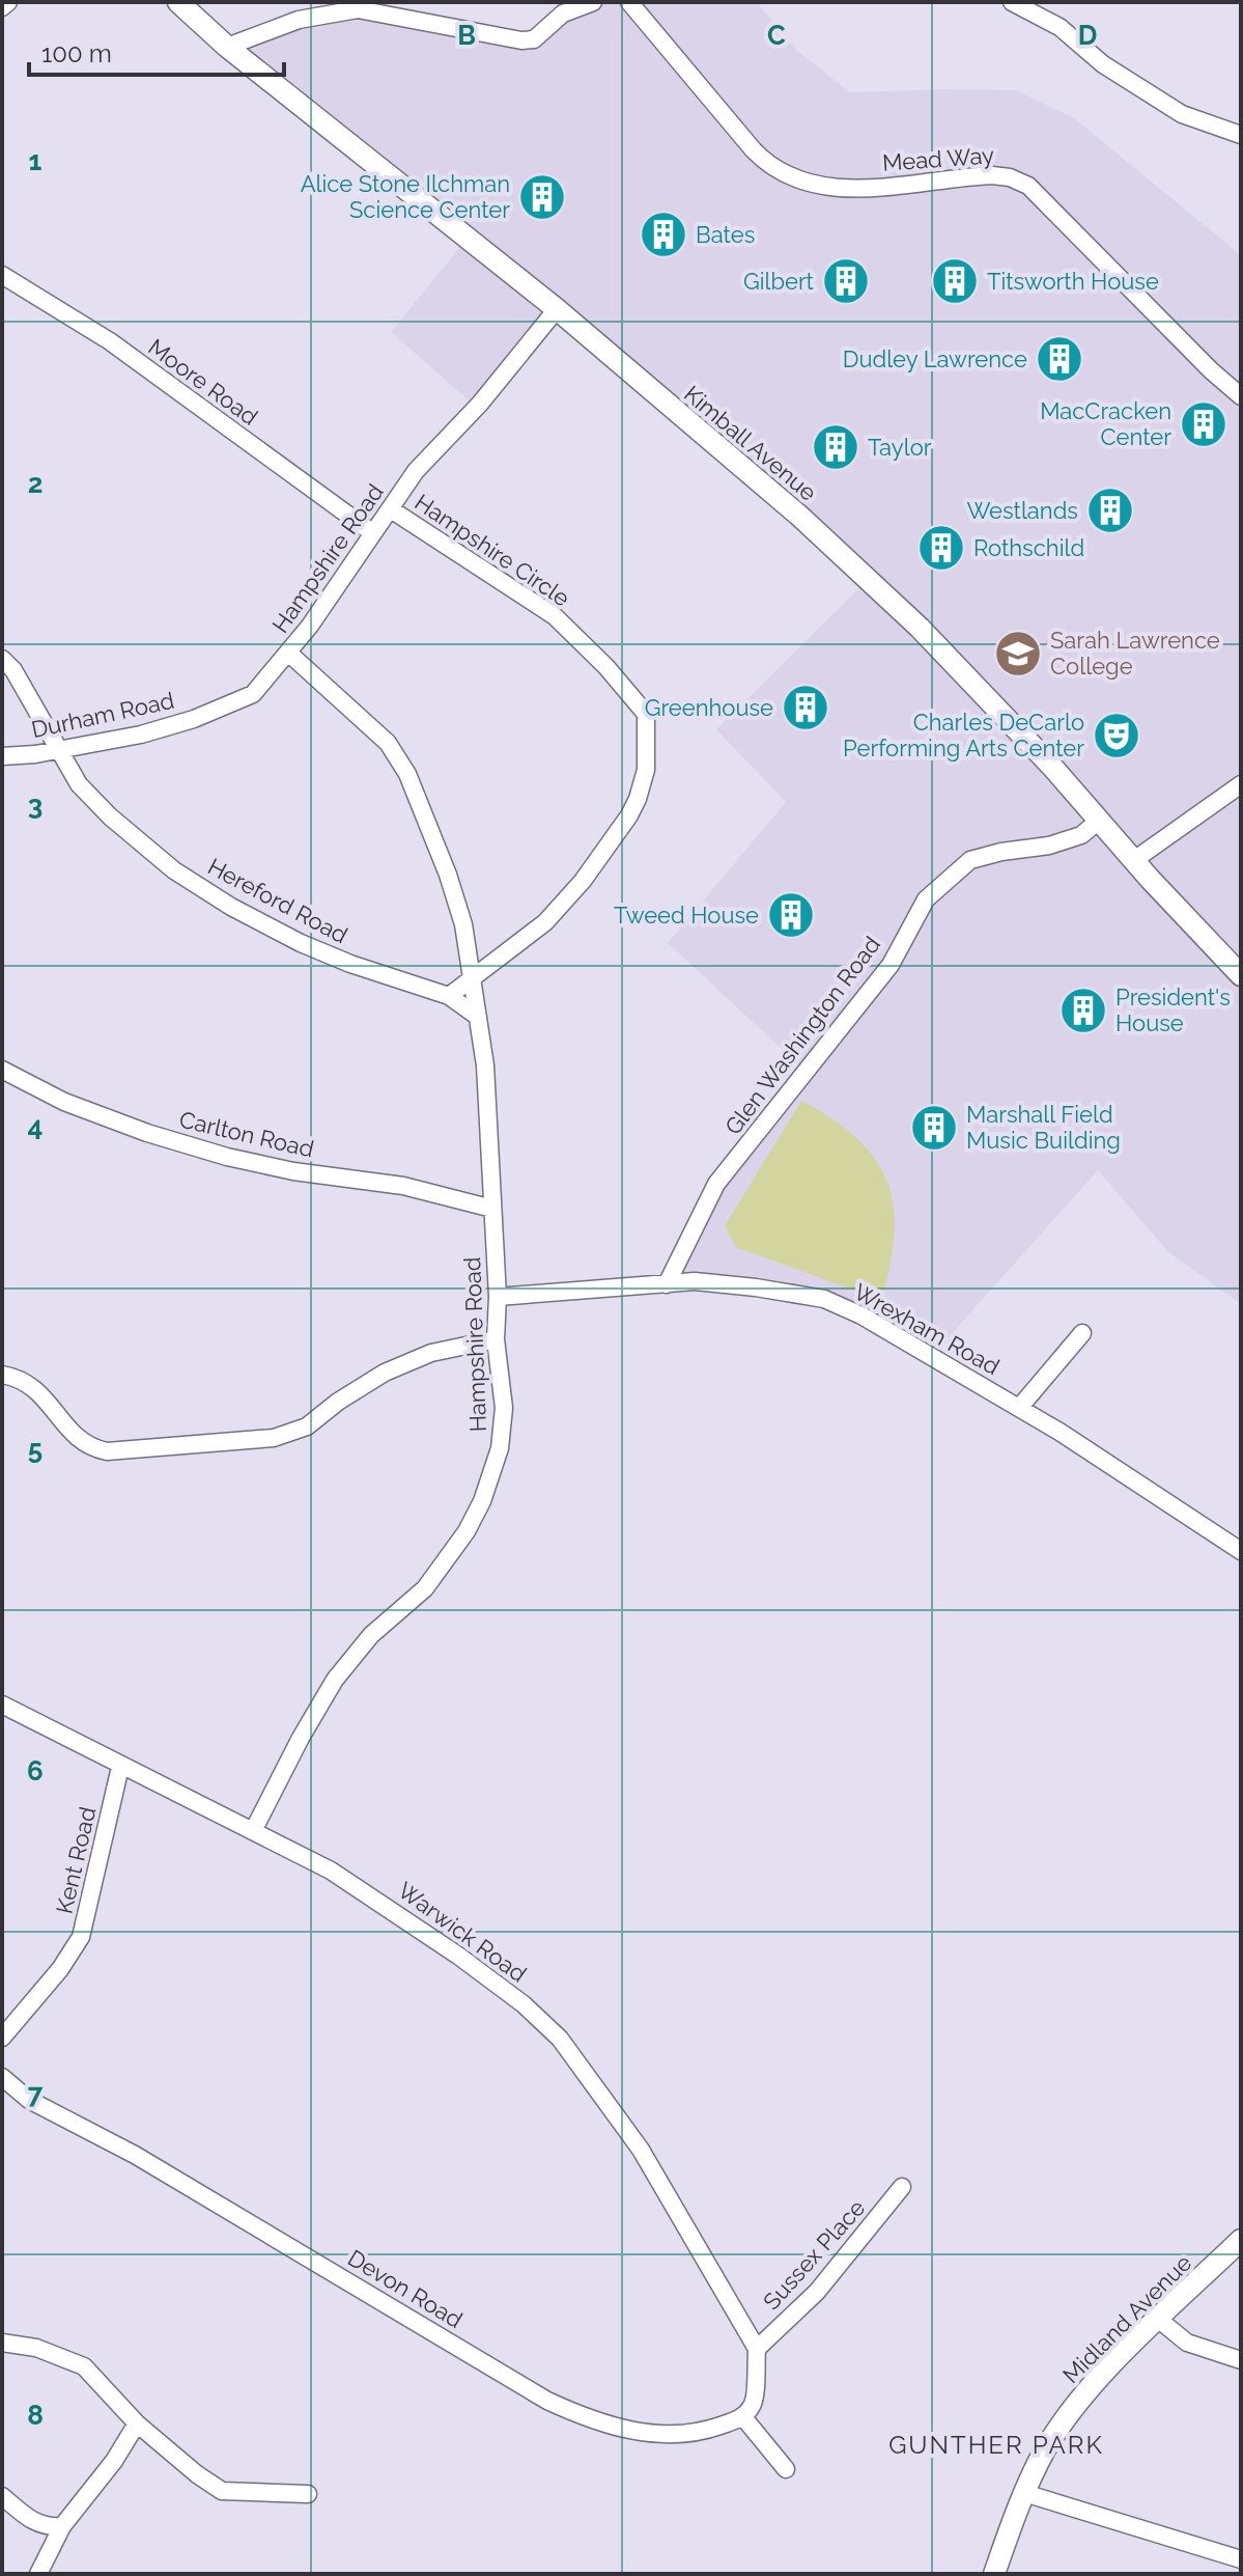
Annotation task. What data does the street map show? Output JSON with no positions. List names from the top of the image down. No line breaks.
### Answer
{"streets":{"street":["Mead Way","Moore Road","Kimball Avenue","Hampshire Circle","Hampshire Road","Durham Road","Hereford Road","Glen Washington Road","Carlton Road","Wrexham Road","Kent Road","Warwick Road","Sussex Place","Devon Road","Midland Avenue"]},"crossings":[["Moore Road","Hampshire Road"],["Kimball Avenue","Hampshire Road"],["Kimball Avenue","Glen Washington Road"],["Hampshire Circle","Hampshire Road"],["Hampshire Road","Durham Road"],["Hampshire Road","Hereford Road"],["Hampshire Road","Carlton Road"],["Hampshire Road","Wrexham Road"],["Hampshire Road","Warwick Road"],["Durham Road","Hereford Road"],["Glen Washington Road","Wrexham Road"],["Kent Road","Warwick Road"],["Warwick Road","Sussex Place"]],"districts":["GUNTHER PARK"],"places":{"building":["Alice Stone Ilchman Science Center","Bates","Gilbert","Titsworth House","Dudley Lawrence","MacCracken Center","Taylor","Westlands","Rothschild","Greenhouse","Tweed House","President's House","Marshall Field Music Building"],"school or university":["Sarah Lawrence College"],"theatre":["Charles DeCarlo Performing Arts Center"]},"scale_bar":"100 m","grid":{"columns":["B","C","D"],"rows":["1","2","3","4","5","6","7","8"]}}
